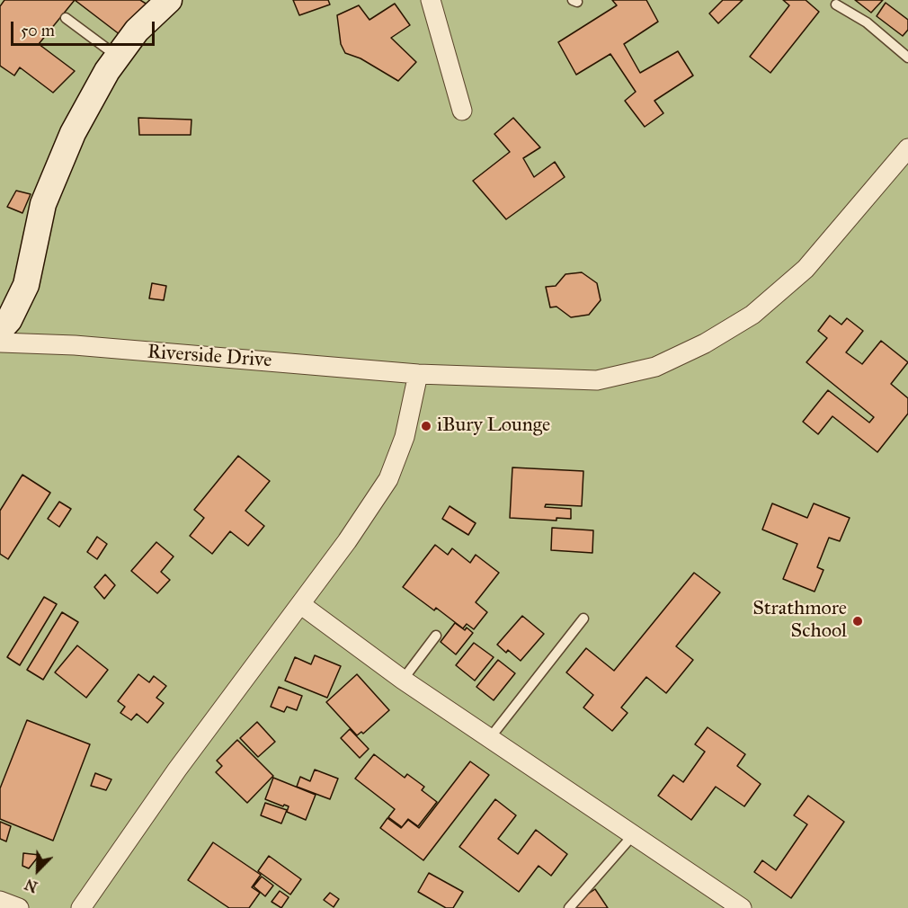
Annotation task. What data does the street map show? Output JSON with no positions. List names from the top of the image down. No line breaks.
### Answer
{"streets":{"street":["Riverside Drive"]},"places":["iBury Lounge","Strathmore School"],"scale_bar":"50 m","north":"bottom left"}
